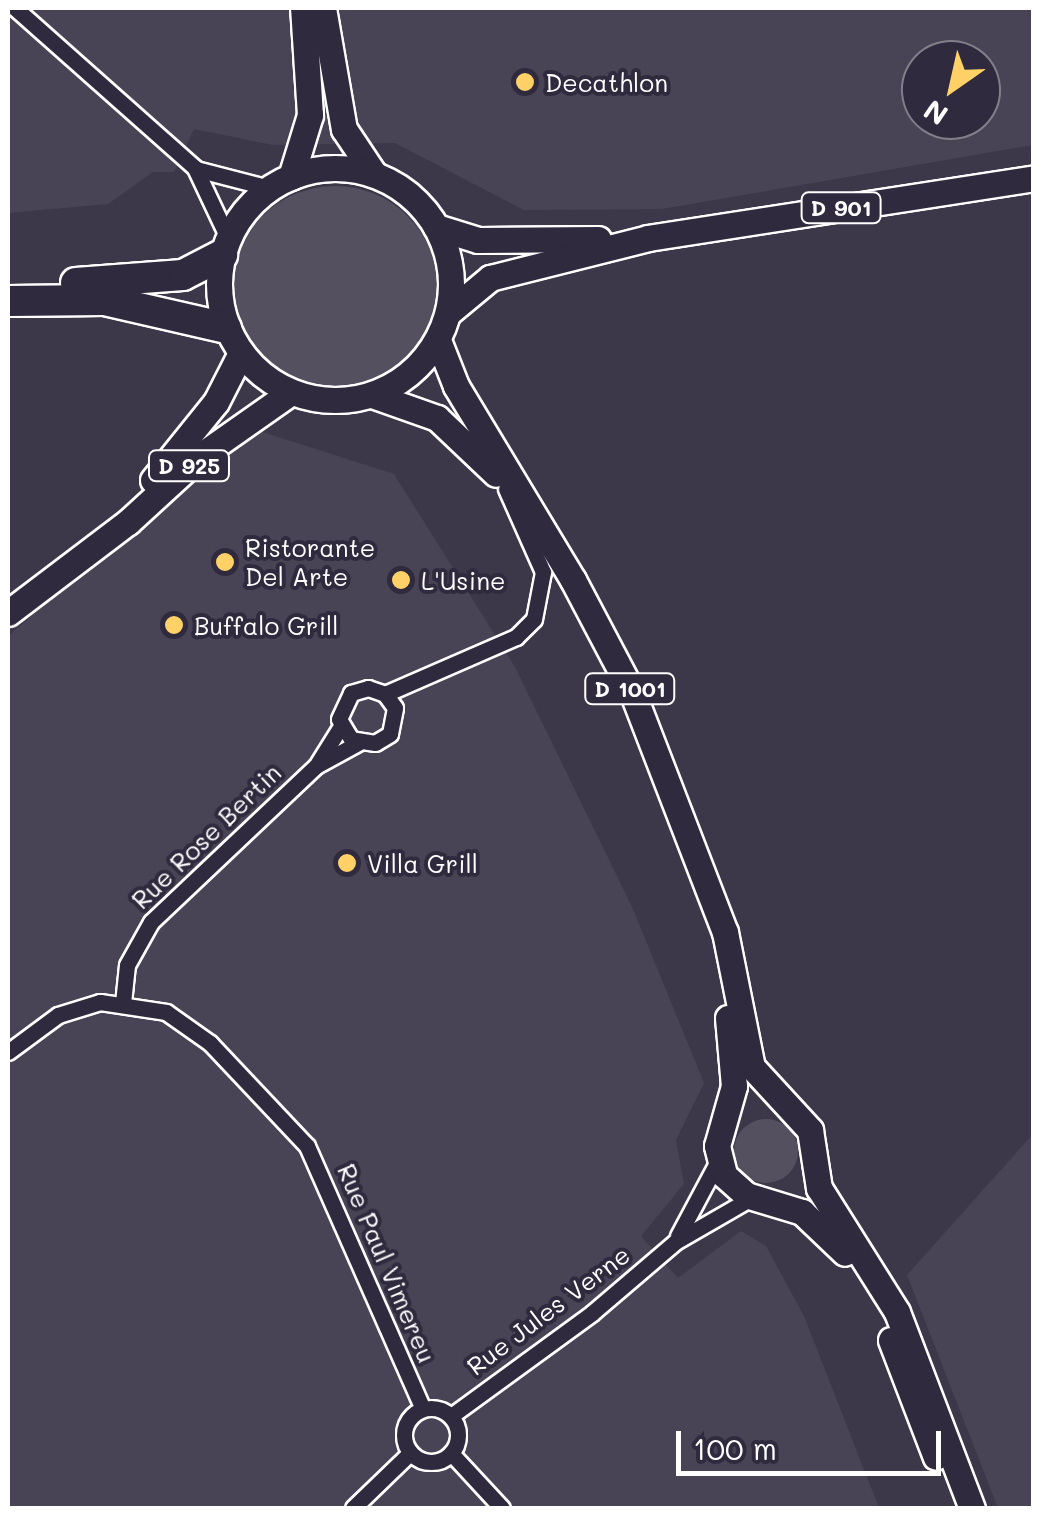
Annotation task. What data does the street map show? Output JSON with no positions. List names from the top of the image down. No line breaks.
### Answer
{"streets":{"main road":["D 901","D 925","D 1001"],"street":["Rue Rose Bertin","Rue Paul Vimereu","Rue Jules Verne"]},"crossings":[["D 901","D 925"],["D 901","D 1001"],["D 925","D 1001"],["D 1001","Rue Jules Verne"],["Rue Rose Bertin","Rue Paul Vimereu"],["Rue Paul Vimereu","Rue Jules Verne"]],"places":["Decathlon","Ristorante Del Arte","L'Usine","Buffalo Grill","Villa Grill"],"scale_bar":"100 m","north":"bottom left"}
